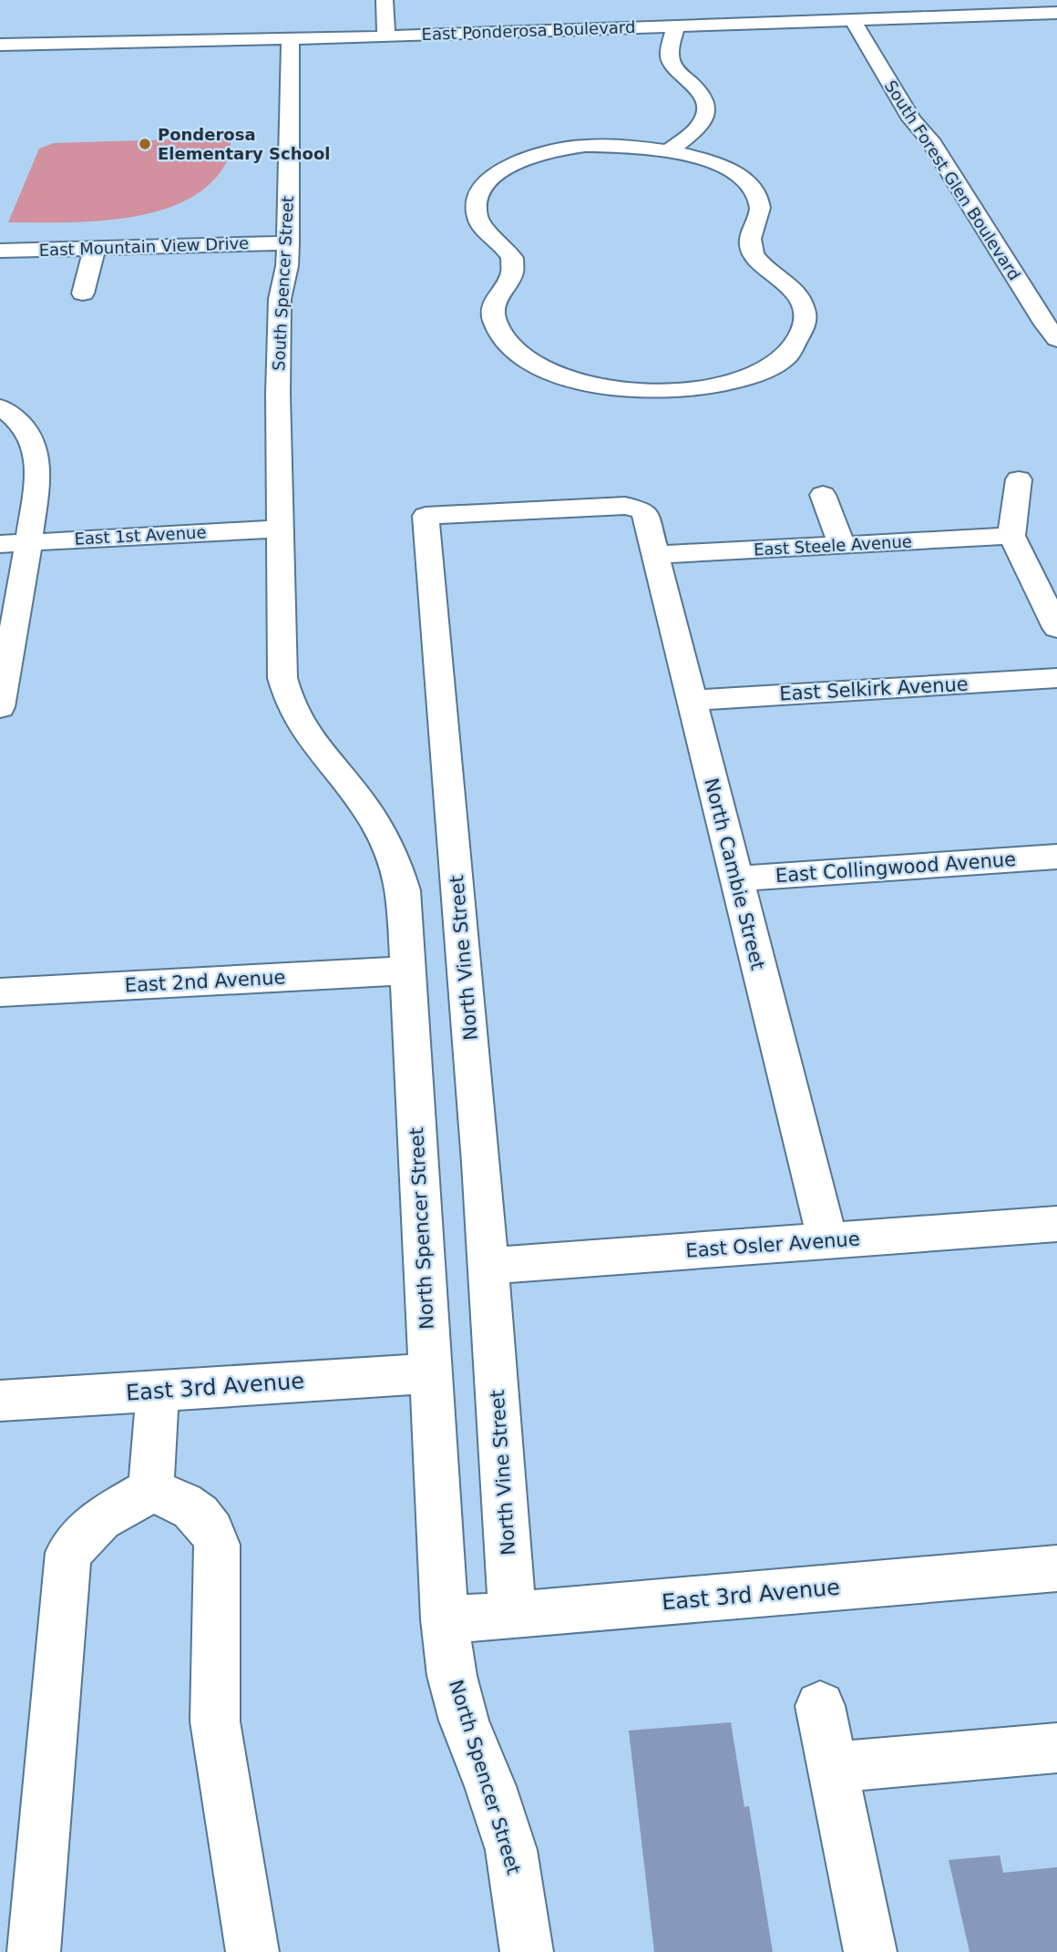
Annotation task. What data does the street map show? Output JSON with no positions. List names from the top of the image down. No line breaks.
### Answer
{"streets":{"street":["East Ponderosa Boulevard","South Forest Glen Boulevard","East Mountain View Drive","South Spencer Street","East 1st Avenue","East Steele Avenue","East Selkirk Avenue","East Collingwood Avenue","North Cambie Street","North Vine Street","East 2nd Avenue","North Spencer Street","East Osler Avenue","East 3rd Avenue"]},"crossings":[["East Ponderosa Boulevard","South Forest Glen Boulevard"],["East Ponderosa Boulevard","South Spencer Street"],["East Mountain View Drive","South Spencer Street"],["South Spencer Street","East 1st Avenue"],["South Spencer Street","North Spencer Street"],["East 1st Avenue","North Spencer Street"],["East Steele Avenue","North Cambie Street"],["East Selkirk Avenue","North Cambie Street"],["East Collingwood Avenue","North Cambie Street"],["North Cambie Street","North Vine Street"],["North Cambie Street","East Osler Avenue"],["North Vine Street","East Osler Avenue"],["North Vine Street","East 3rd Avenue"],["East 2nd Avenue","North Spencer Street"],["North Spencer Street","East 3rd Avenue"]],"places":["Ponderosa Elementary School"]}
